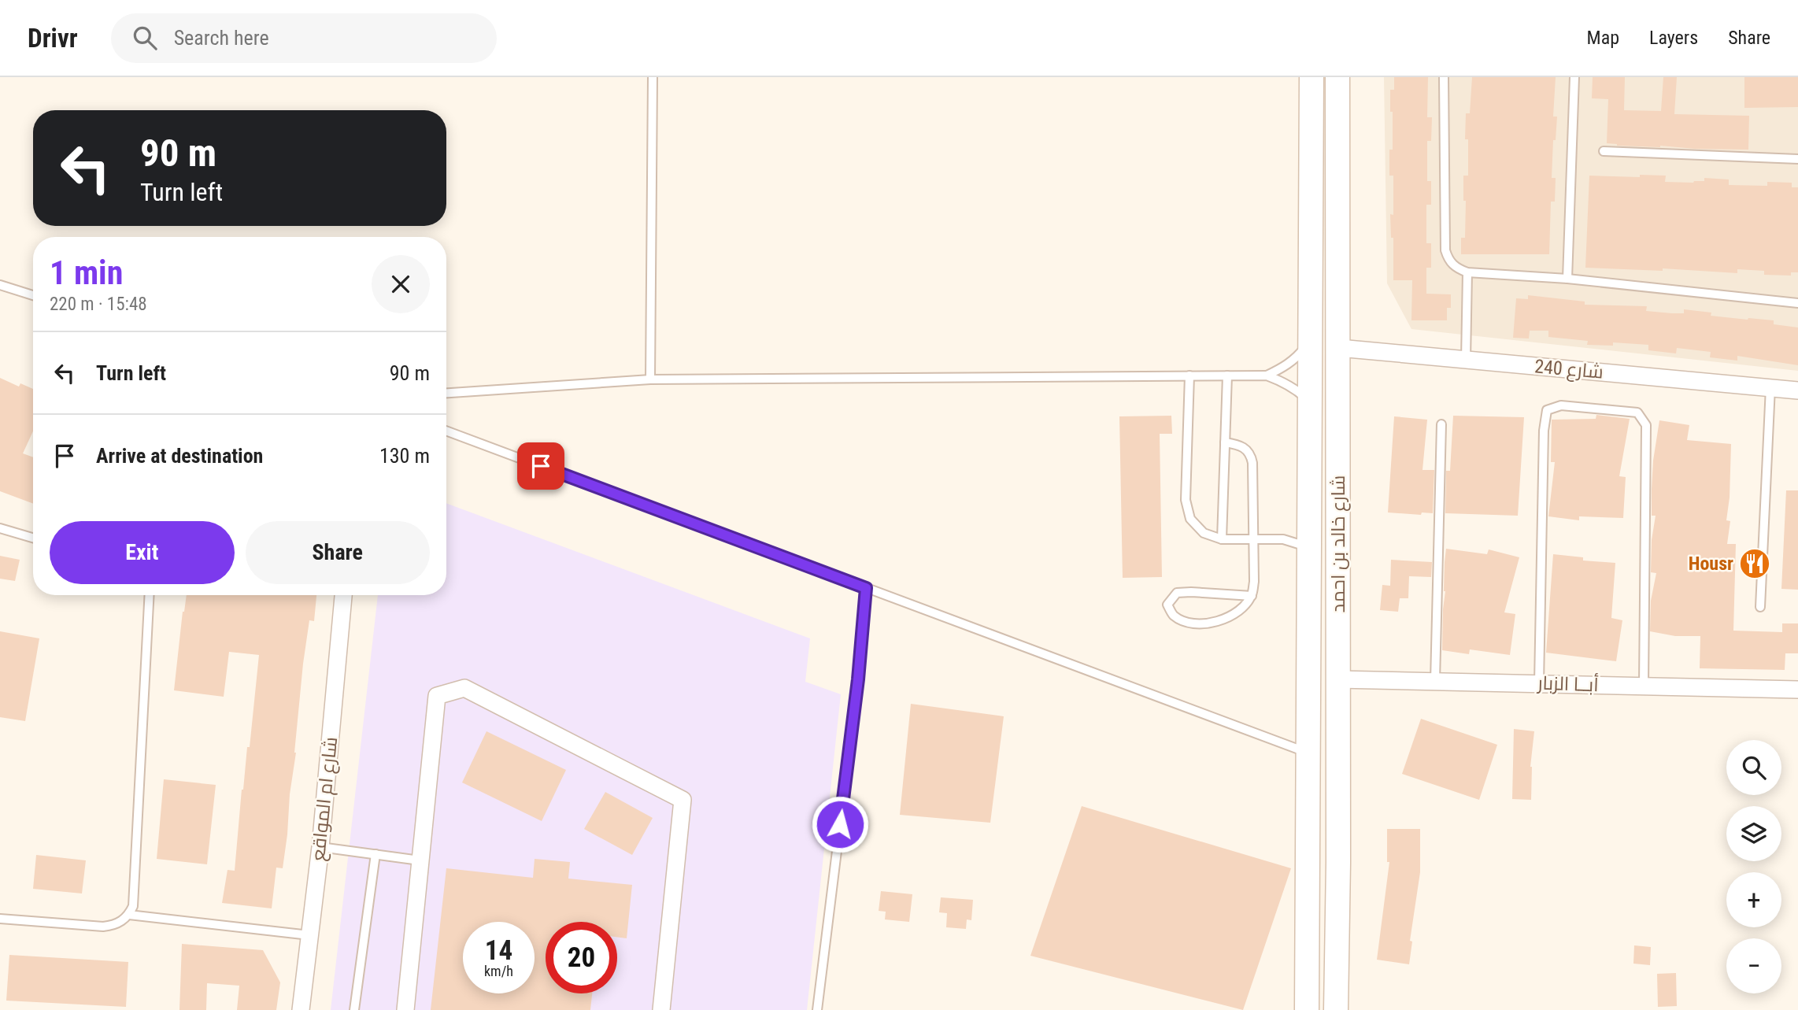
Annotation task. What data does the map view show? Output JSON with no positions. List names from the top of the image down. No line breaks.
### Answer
{"streets":{"main road":["شارع خالد بن احمد"],"street":["شارع 240","أبــا الزبار","شارع ام المواقع"]},"crossings":[["شارع 240","شارع خالد بن احمد"],["شارع خالد بن احمد","أبــا الزبار"]],"places":{"restaurant":["Housr"]},"page":{"header":"Drivr","search":"Search here","nav":["Map","Layers","Share"],"turn":["90 m","Turn left"],"heading":["1 min","220 m · 15:48"],"list":[{"name":"Turn left","value":"90 m"},{"name":"Arrive at destination","value":"130 m"}],"buttons":["Exit","Share"],"map_buttons":["+","−"],"speed":"14 km/h","limit":"20"}}
